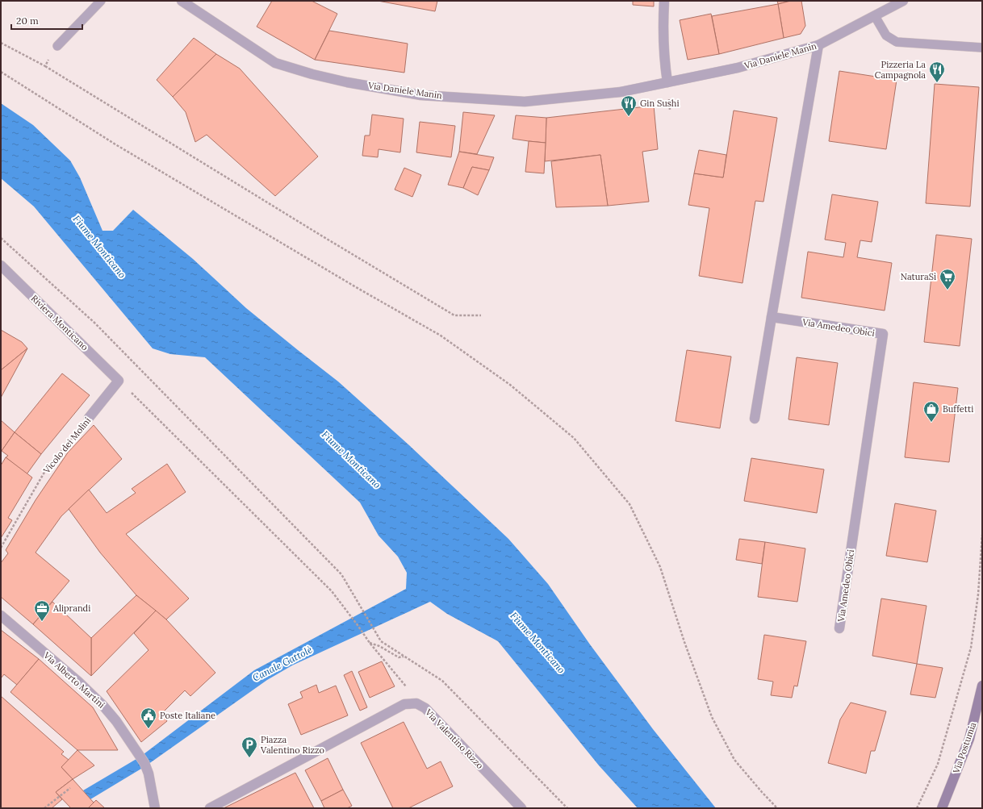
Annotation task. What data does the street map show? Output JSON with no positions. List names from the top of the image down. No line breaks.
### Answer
{"streets":{"main road":["Via Postumia"],"street":["Via Daniele Manin","Riviera Monticano","Via Amedeo Obici","Vicolo dei Molini","Via Alberto Martini","Via Valentino Rizzo"]},"crossings":[["Riviera Monticano","Vicolo dei Molini"]],"water":["Fiume Monticano","Canale Gattolè"],"places":{"restaurant":["Pizzeria La Campagnola","Gin Sushi"],"supermarket":["NaturaSì"],"shop":["Buffetti"],"office":["Aliprandi"],"public building":["Poste Italiane"],"parking":["Piazza Valentino Rizzo"]},"scale_bar":"20 m"}
